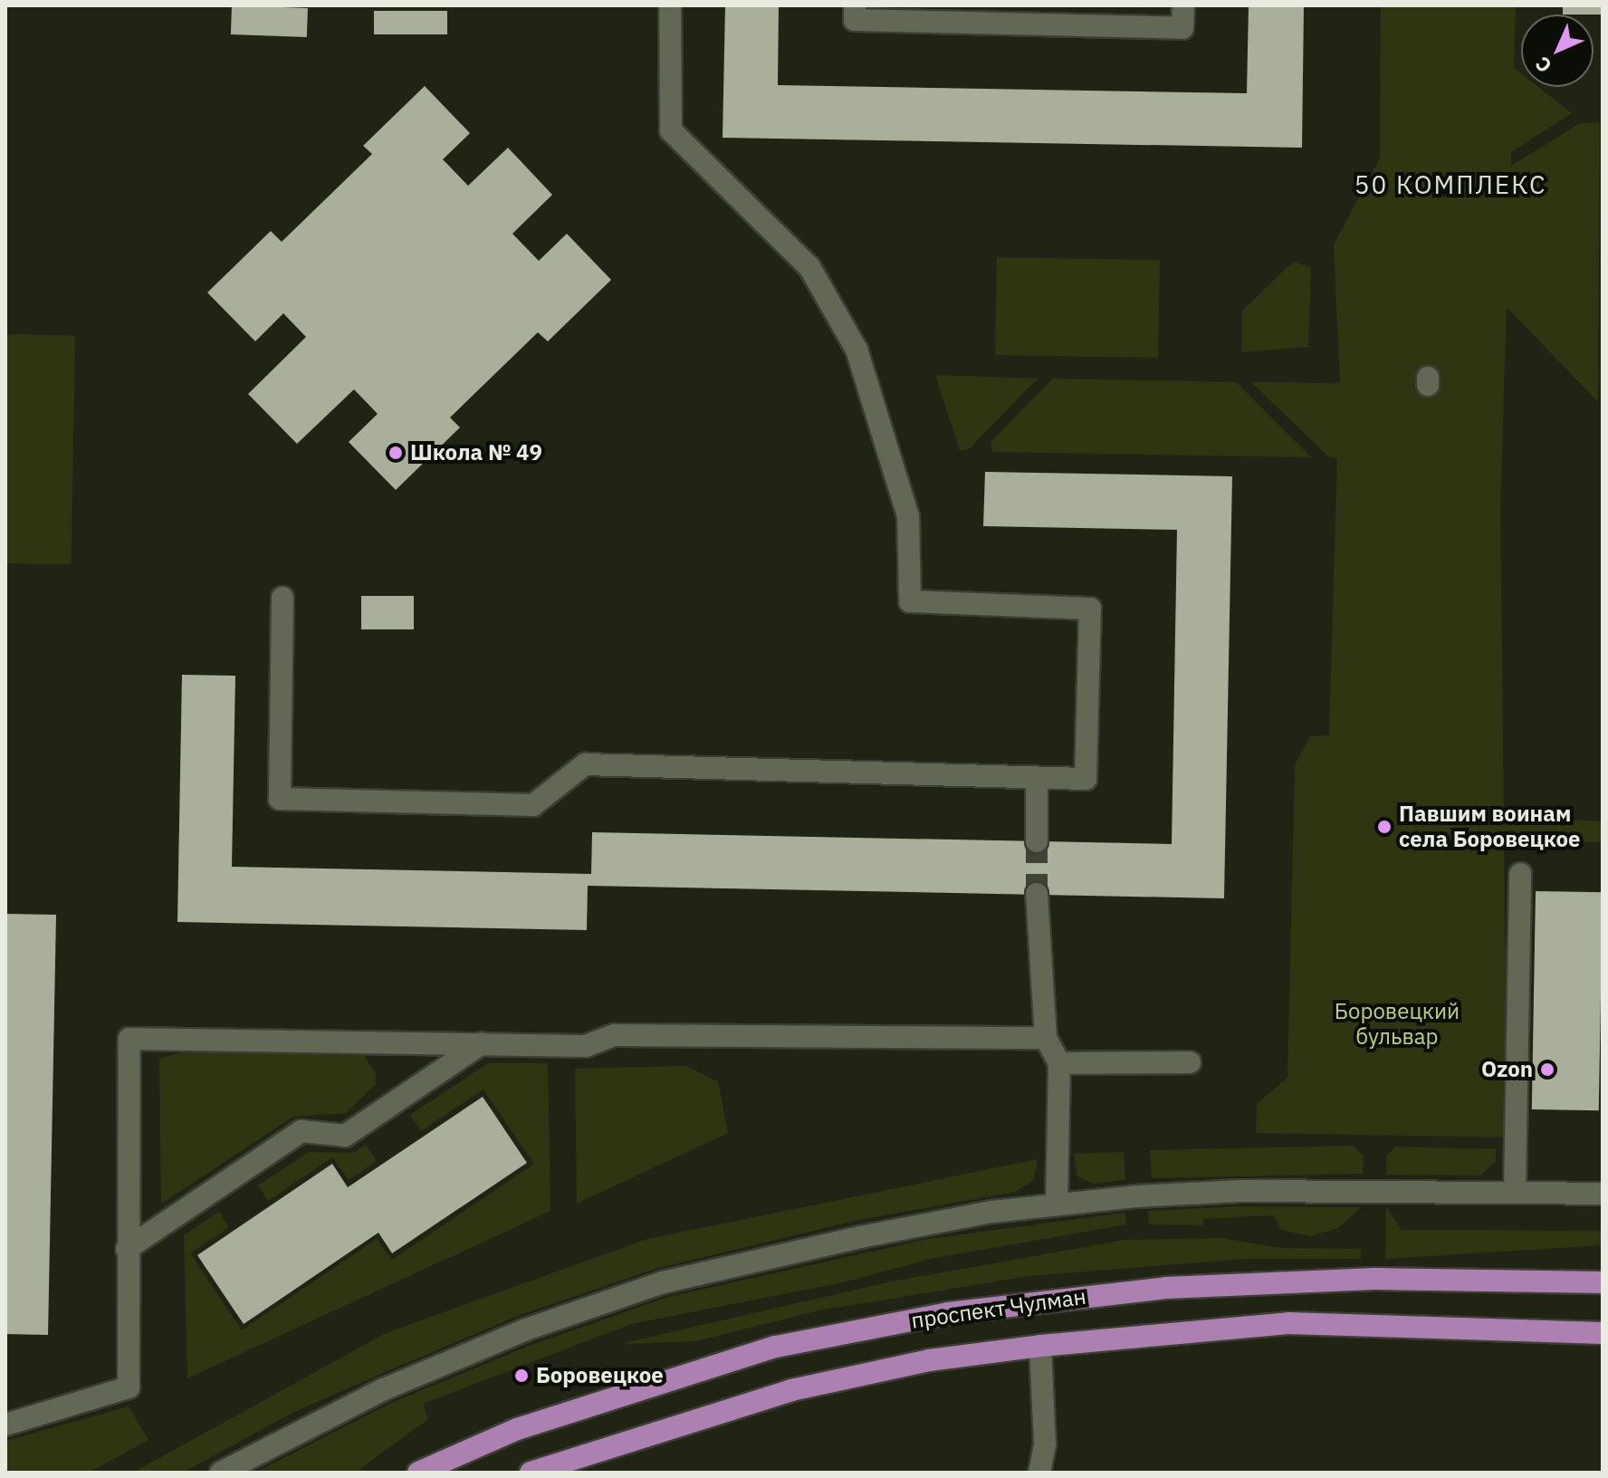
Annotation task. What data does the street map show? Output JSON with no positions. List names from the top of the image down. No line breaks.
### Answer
{"streets":{"main road":["проспект Чулман"]},"districts":["50 КОМПЛЕКС"],"parks":["Боровецкий бульвар"],"places":["Школа № 49","Павшим воинам села Боровецкое","Ozon","Боровецкое"],"north":"bottom left"}
